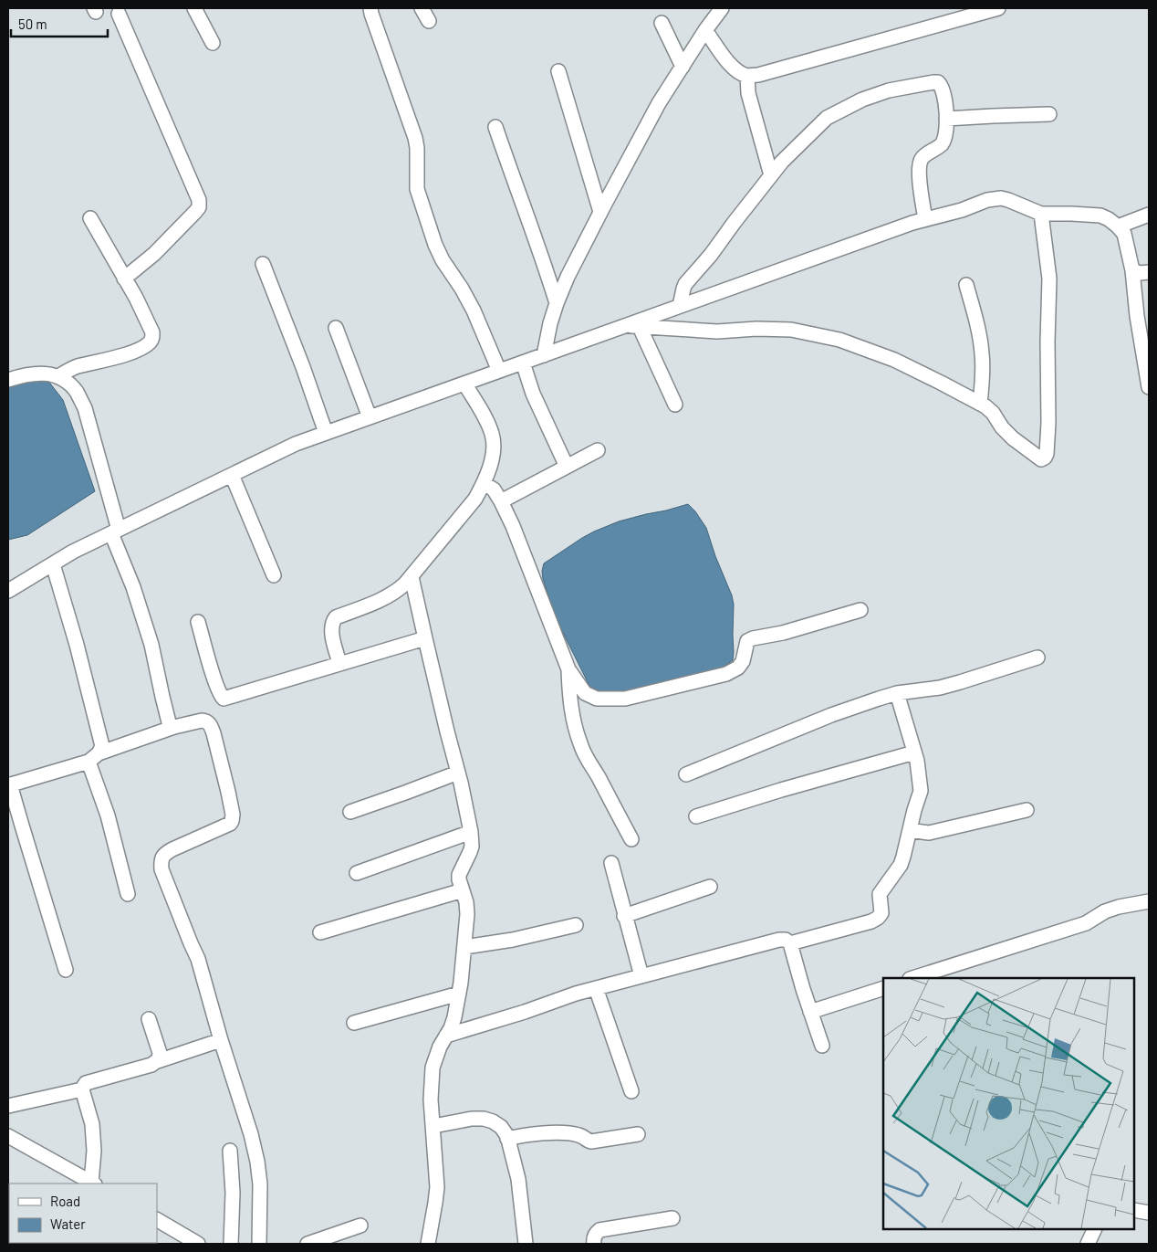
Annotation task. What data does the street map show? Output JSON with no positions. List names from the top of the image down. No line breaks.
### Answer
{"legend":["Road","Water"],"scale_bar":"50 m"}
